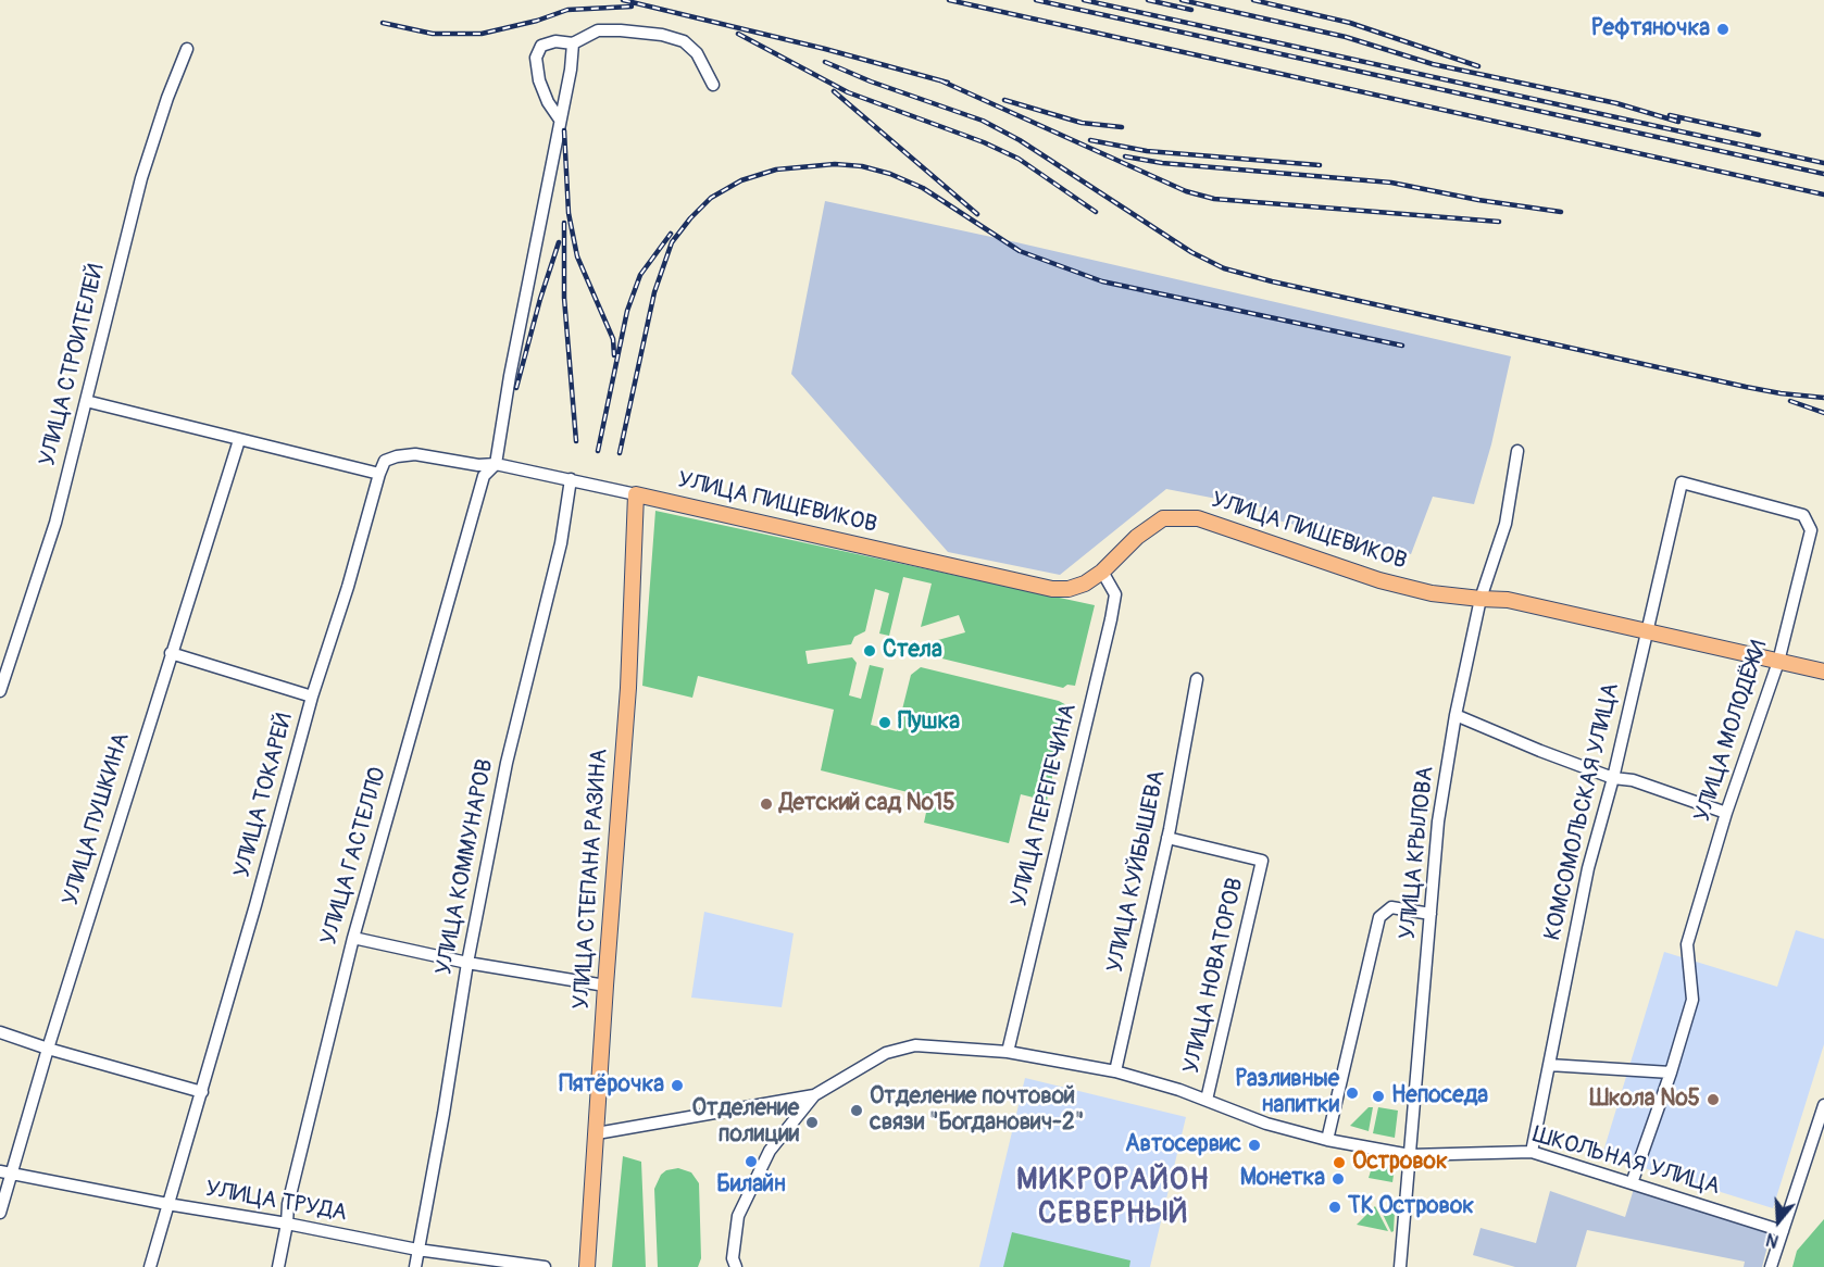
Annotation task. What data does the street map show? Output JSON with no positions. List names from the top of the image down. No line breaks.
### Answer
{"streets":{"main road":["УЛИЦА ПИЩЕВИКОВ","УЛИЦА СТЕПАНА РАЗИНА"],"street":["УЛИЦА СТРОИТЕЛЕЙ","УЛИЦА МОЛОДЁЖИ","УЛИЦА ТОКАРЕЙ","УЛИЦА ПЕРЕПЕЧИНА","КОМСОМОЛЬСКАЯ УЛИЦА","УЛИЦА ПУШКИНА","УЛИЦА КРЫЛОВА","УЛИЦА ГАСТЕЛЛО","УЛИЦА КОММУНАРОВ","УЛИЦА КУЙБЫШЕВА","УЛИЦА НОВАТОРОВ","ШКОЛЬНАЯ УЛИЦА","УЛИЦА ТРУДА"]},"crossings":[["УЛИЦА ПИЩЕВИКОВ","УЛИЦА МОЛОДЁЖИ"],["УЛИЦА ПИЩЕВИКОВ","УЛИЦА ТОКАРЕЙ"],["УЛИЦА ПИЩЕВИКОВ","УЛИЦА ПЕРЕПЕЧИНА"],["УЛИЦА ПИЩЕВИКОВ","КОМСОМОЛЬСКАЯ УЛИЦА"],["УЛИЦА ПИЩЕВИКОВ","УЛИЦА КРЫЛОВА"],["УЛИЦА ПИЩЕВИКОВ","УЛИЦА ГАСТЕЛЛО"],["УЛИЦА ПИЩЕВИКОВ","УЛИЦА КОММУНАРОВ"],["УЛИЦА ПИЩЕВИКОВ","УЛИЦА СТЕПАНА РАЗИНА"],["УЛИЦА МОЛОДЁЖИ","КОМСОМОЛЬСКАЯ УЛИЦА"],["УЛИЦА ТОКАРЕЙ","УЛИЦА ТРУДА"],["УЛИЦА ПЕРЕПЕЧИНА","ШКОЛЬНАЯ УЛИЦА"],["КОМСОМОЛЬСКАЯ УЛИЦА","ШКОЛЬНАЯ УЛИЦА"],["УЛИЦА ПУШКИНА","УЛИЦА ТРУДА"],["УЛИЦА КРЫЛОВА","ШКОЛЬНАЯ УЛИЦА"],["УЛИЦА ГАСТЕЛЛО","УЛИЦА ТРУДА"],["УЛИЦА КОММУНАРОВ","УЛИЦА ТРУДА"],["УЛИЦА КУЙБЫШЕВА","УЛИЦА НОВАТОРОВ"],["УЛИЦА КУЙБЫШЕВА","ШКОЛЬНАЯ УЛИЦА"],["УЛИЦА НОВАТОРОВ","ШКОЛЬНАЯ УЛИЦА"]],"districts":["МИКРОРАЙОН СЕВЕРНЫЙ"],"places":["Рефтяночка","Стела","Пушка","Детский сад №15","Пятёрочка","Разливные напитки","Непоседа","Школа №5","Отделение почтовой связи \"Богданович-2\"","Отделение полиции","Автосервис","Билайн","Островок","Монетка","ТК Островок"],"north":"bottom"}
